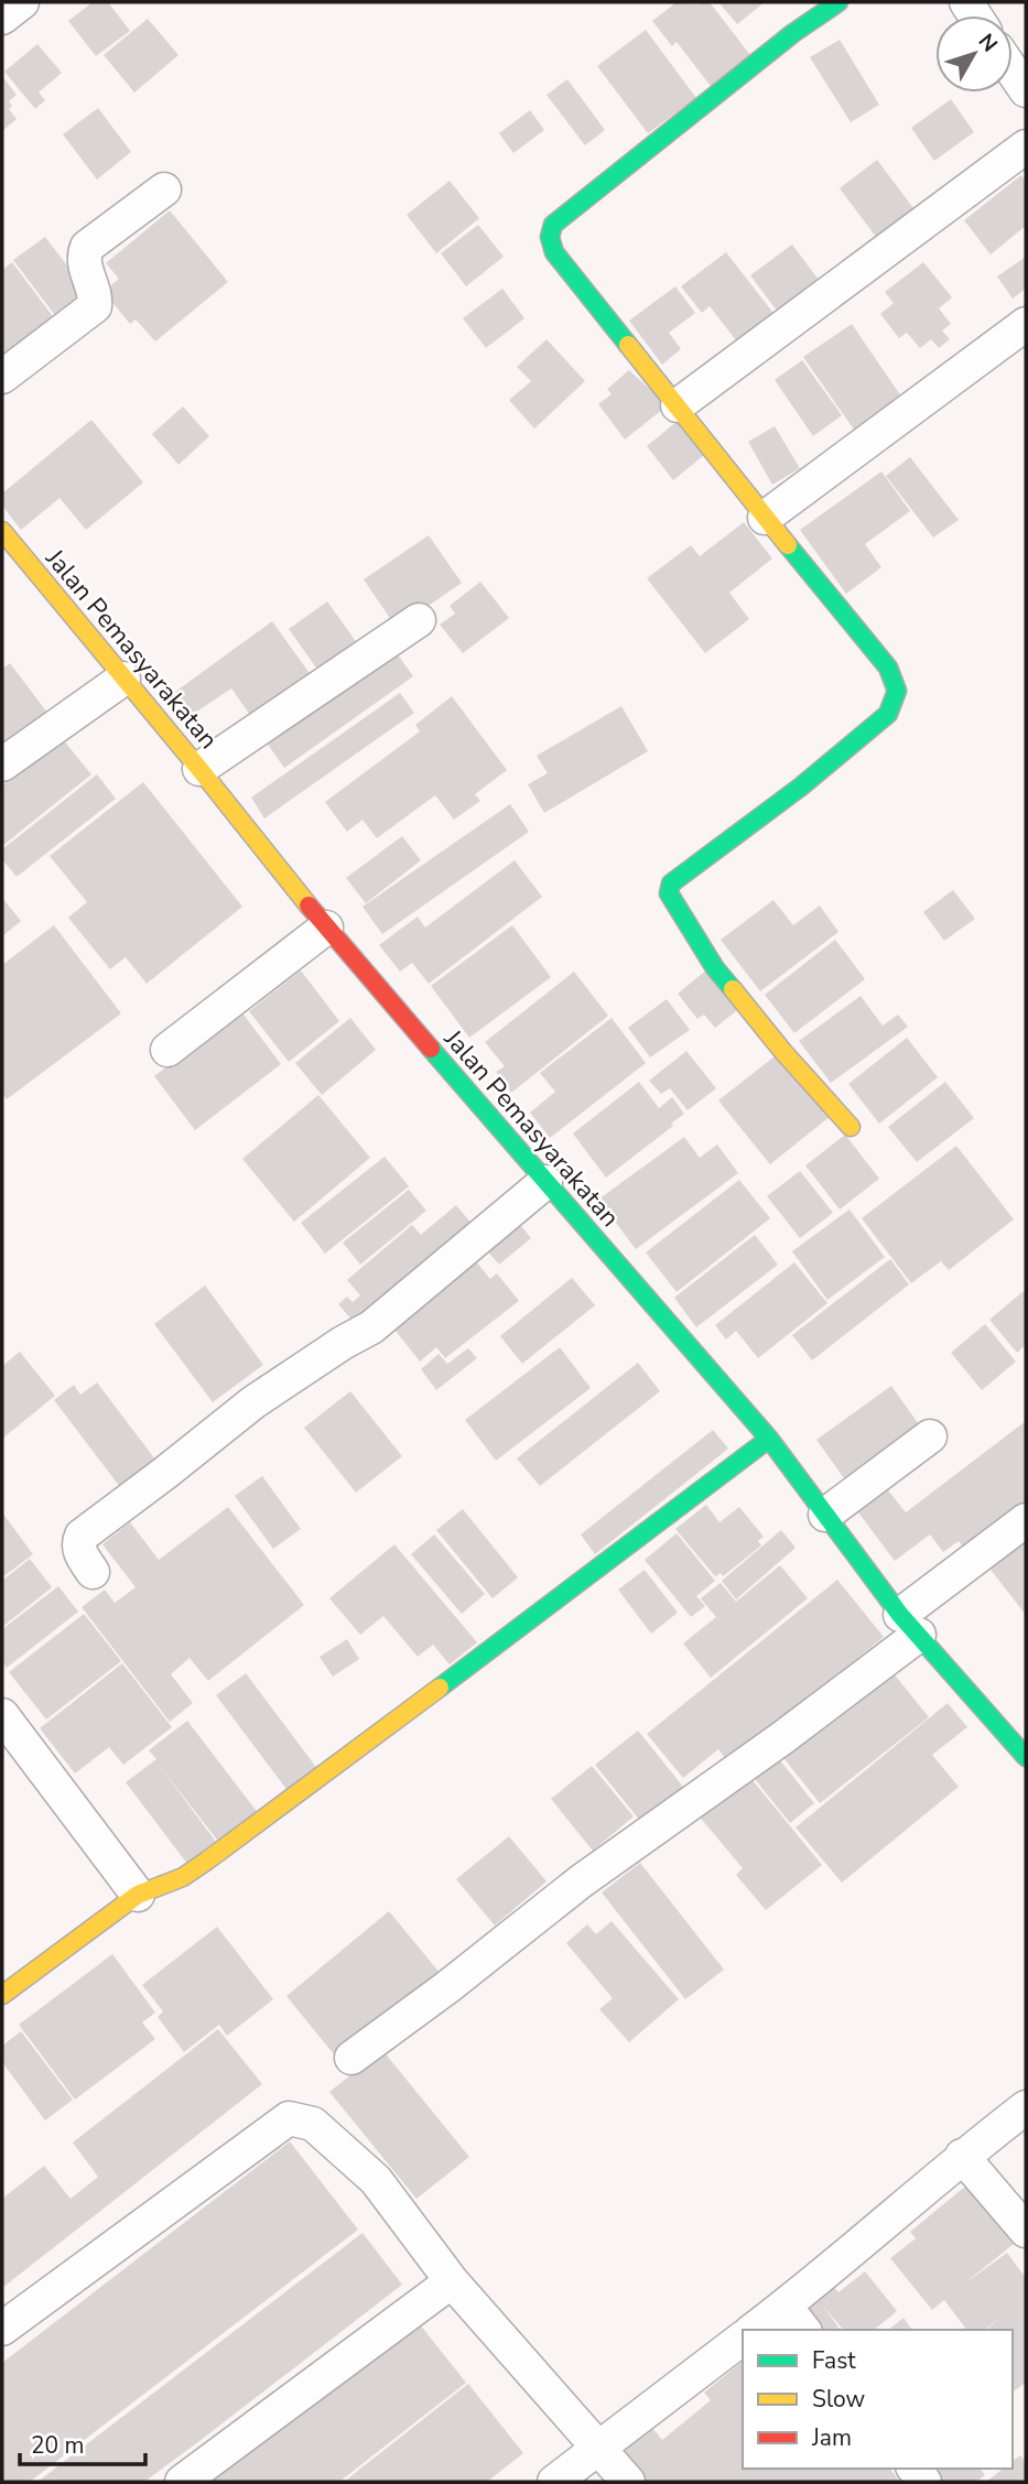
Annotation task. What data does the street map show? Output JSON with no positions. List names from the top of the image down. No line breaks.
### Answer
{"streets":{"street":["Jalan Pemasyarakatan"]},"legend":["Fast","Slow","Jam"],"scale_bar":"20 m","north":"top right"}
